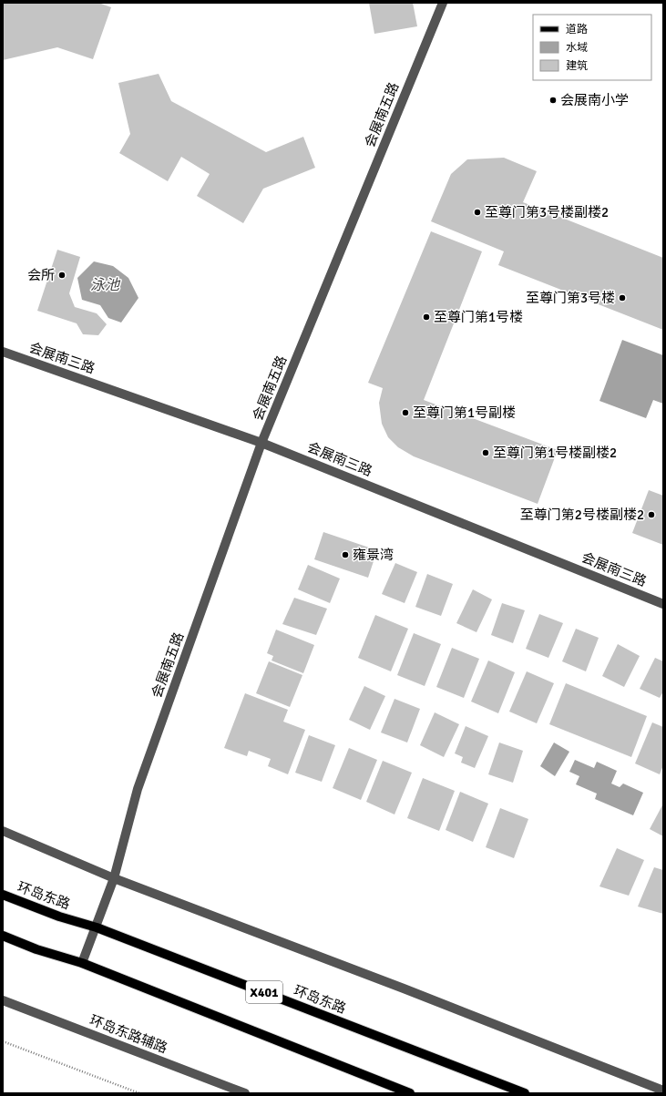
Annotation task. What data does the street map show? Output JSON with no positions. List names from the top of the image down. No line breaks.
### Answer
{"streets":{"main road":["环岛东路","X401"],"street":["会展南五路","会展南三路","环岛东路辅路"]},"crossings":[["会展南五路","会展南三路"],["会展南五路","环岛东路"]],"water":["泳池"],"places":["会展南小学","至尊门第3号楼副楼2","会所","至尊门第3号楼","至尊门第1号楼","至尊门第1号副楼","至尊门第1号楼副楼2","至尊门第2号楼副楼2","雍景湾"],"legend":["道路","水域","建筑"]}
